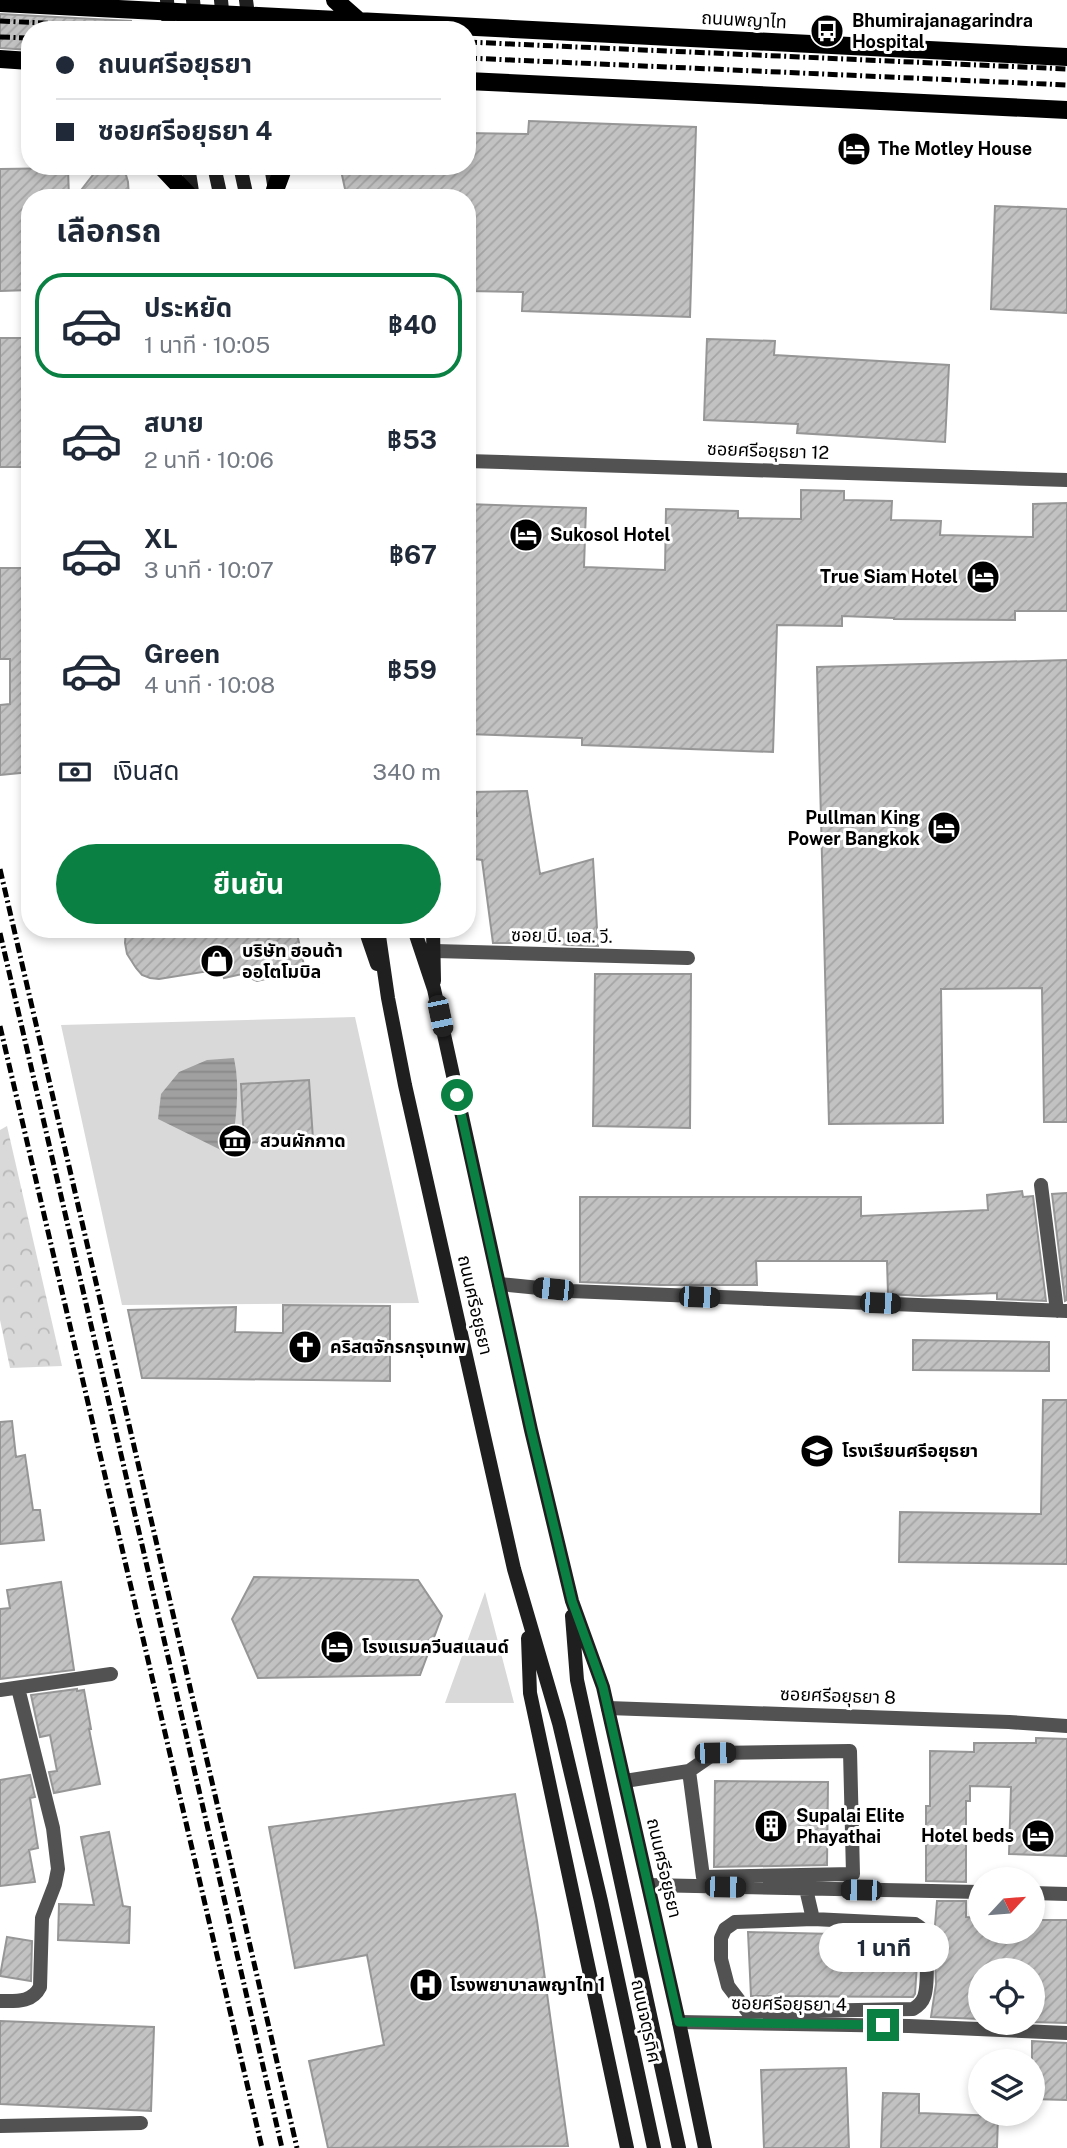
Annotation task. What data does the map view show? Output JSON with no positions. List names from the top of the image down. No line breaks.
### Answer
{"streets":{"main road":["ถนนพญาไท","ถนนศรีอยุธยา","ถนนจตุรทิศ"],"street":["ซอยศรีอยุธยา 12","ซอย บี. เอส. วี.","ซอยศรีอยุธยา 8","ซอยศรีอยุธยา 4"]},"crossings":[["ซอย บี. เอส. วี.","ถนนศรีอยุธยา"],["ถนนศรีอยุธยา","ซอยศรีอยุธยา 8"],["ถนนศรีอยุธยา","ซอยศรีอยุธยา 4"],["ถนนศรีอยุธยา","ถนนจตุรทิศ"]],"places":{"bus stop":["Bhumirajanagarindra Hospital"],"hotel":["The Motley House","Sukosol Hotel","True Siam Hotel","Pullman King Power Bangkok","โรงแรมควีนสแลนด์","Hotel beds"],"shop":["บริษัท ฮอนด้า ออโตโมบิล"],"museum":["สวนผักกาด"],"church":["คริสตจักรกรุงเทพ"],"school or university":["โรงเรียนศรีอยุธยา"],"building":["Supalai Elite Phayathai"],"hospital":["โรงพยาบาลพญาไท 1"]},"north":"top right","page":{"banner":["ถนนศรีอยุธยา","ซอยศรีอยุธยา 4"],"heading":"เลือกรถ","list":[{"name":"ประหยัด","note":"1 นาที · 10:05","value":"฿40"},{"name":"สบาย","note":"2 นาที · 10:06","value":"฿53"},{"name":"XL","note":"3 นาที · 10:07","value":"฿67"},{"name":"Green","note":"4 นาที · 10:08","value":"฿59"}],"pay":["เงินสด","340 m"],"buttons":"ยืนยัน","bubble":"1 นาที"}}
